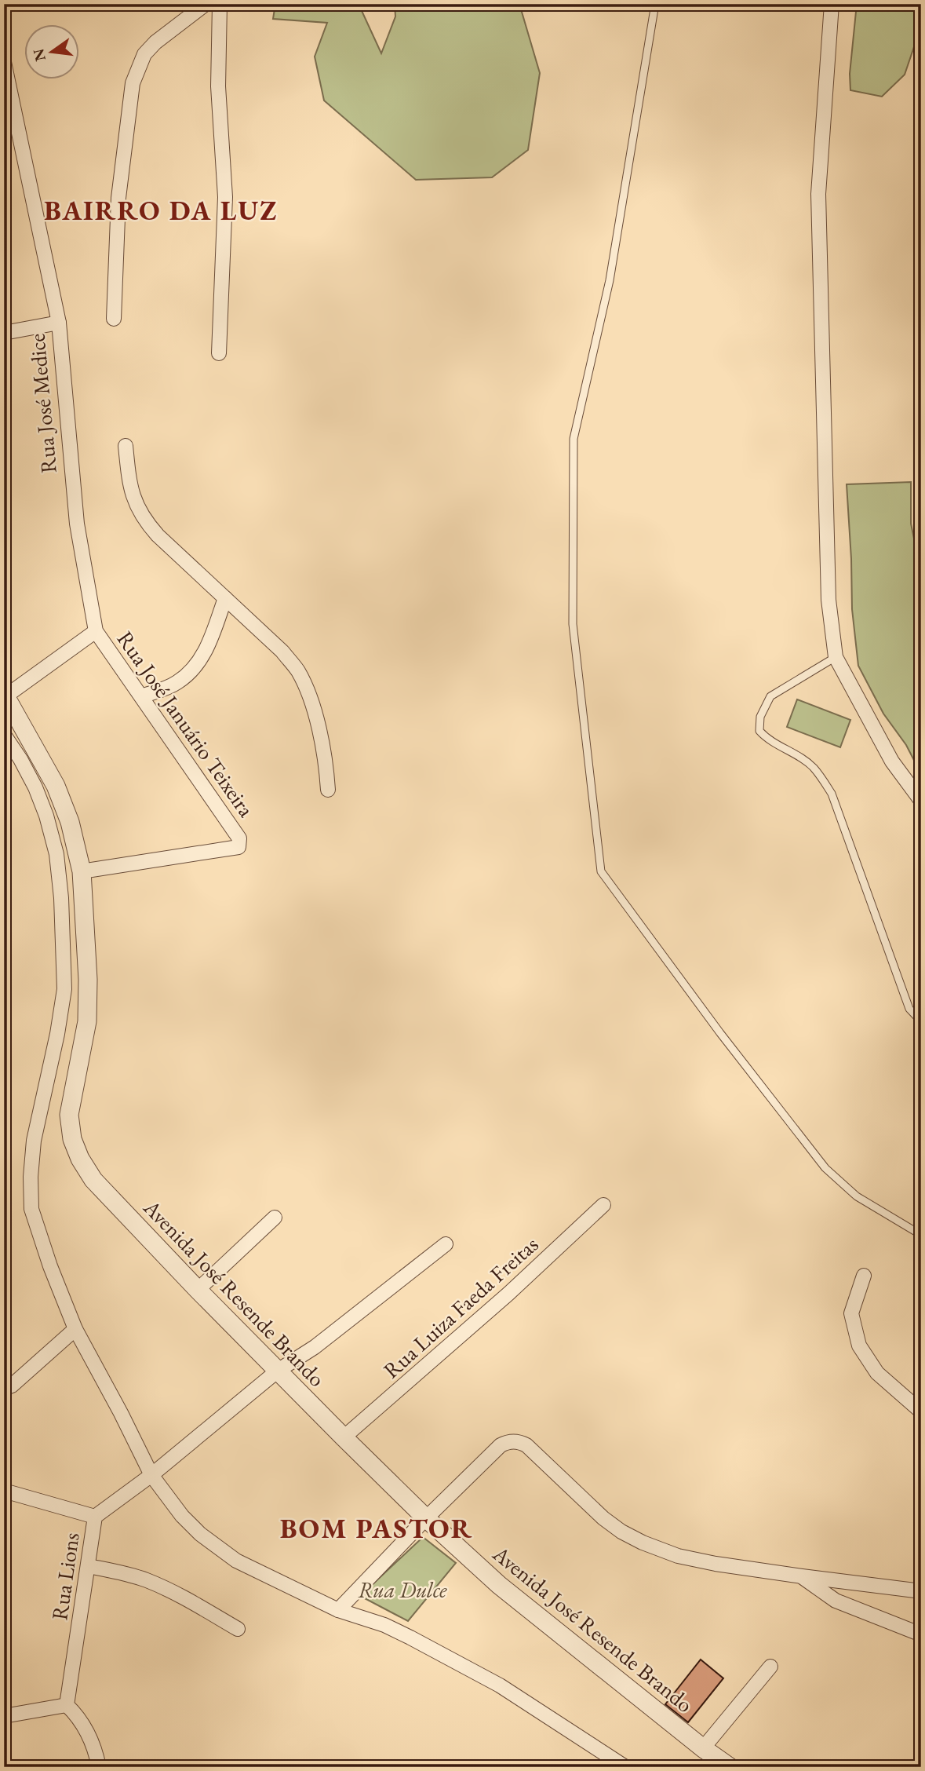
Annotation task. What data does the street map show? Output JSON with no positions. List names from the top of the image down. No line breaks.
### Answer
{"streets":{"street":["Rua José Medice","Rua José Januário Teixeira","Avenida José Resende Brando","Rua Luiza Faeda Freitas","Rua Lions"]},"crossings":[["Rua José Medice","Rua José Januário Teixeira"],["Rua José Januário Teixeira","Avenida José Resende Brando"],["Avenida José Resende Brando","Rua Luiza Faeda Freitas"],["Avenida José Resende Brando","Rua Lions"]],"districts":["BAIRRO DA LUZ","BOM PASTOR"],"parks":["Rua Dulce"],"north":"left"}
